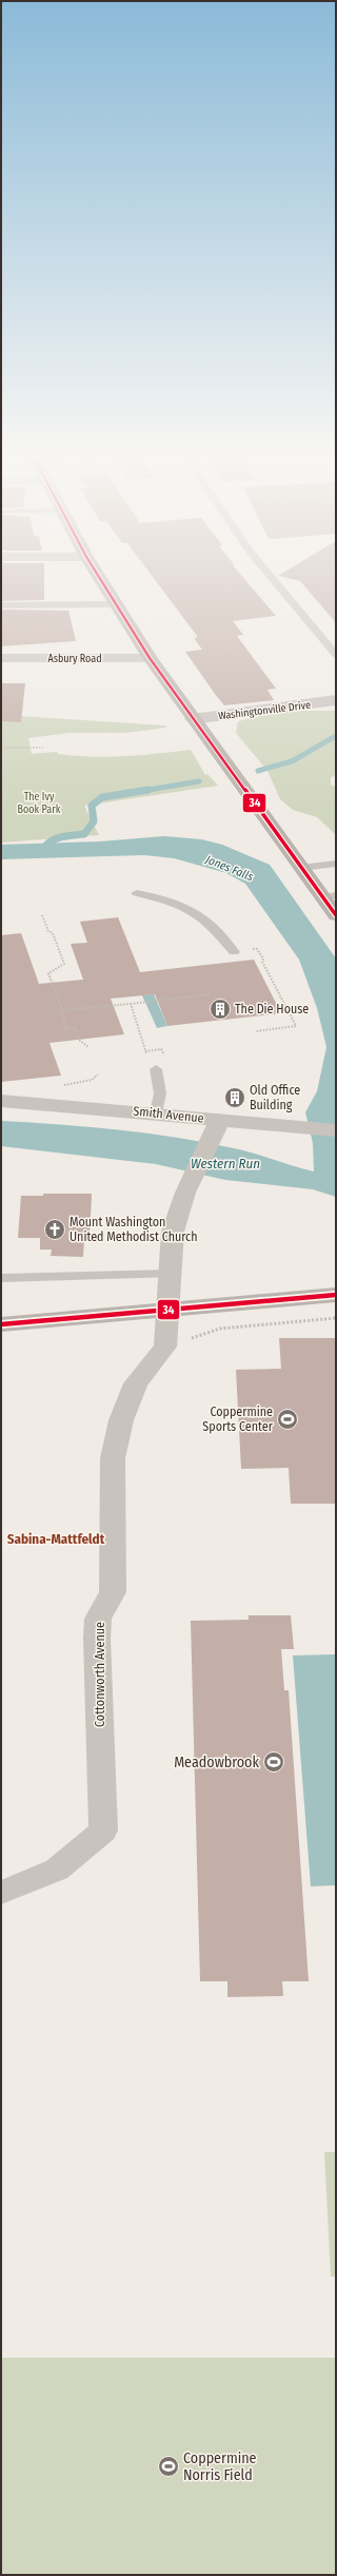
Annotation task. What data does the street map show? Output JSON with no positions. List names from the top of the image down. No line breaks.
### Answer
{"streets":{"street":["Asbury Road","Washingtonville Drive","Smith Avenue","Cottonworth Avenue"]},"districts":["Sabina-Mattfeldt"],"water":["Jones Falls","Western Run"],"parks":["The Ivy Book Park"],"places":{"building":["The Die House","Old Office Building"],"church":["Mount Washington United Methodist Church"],"sports":["Coppermine Sports Center","Meadowbrook","Coppermine Norris Field"]},"lines":["transit line 34"]}
